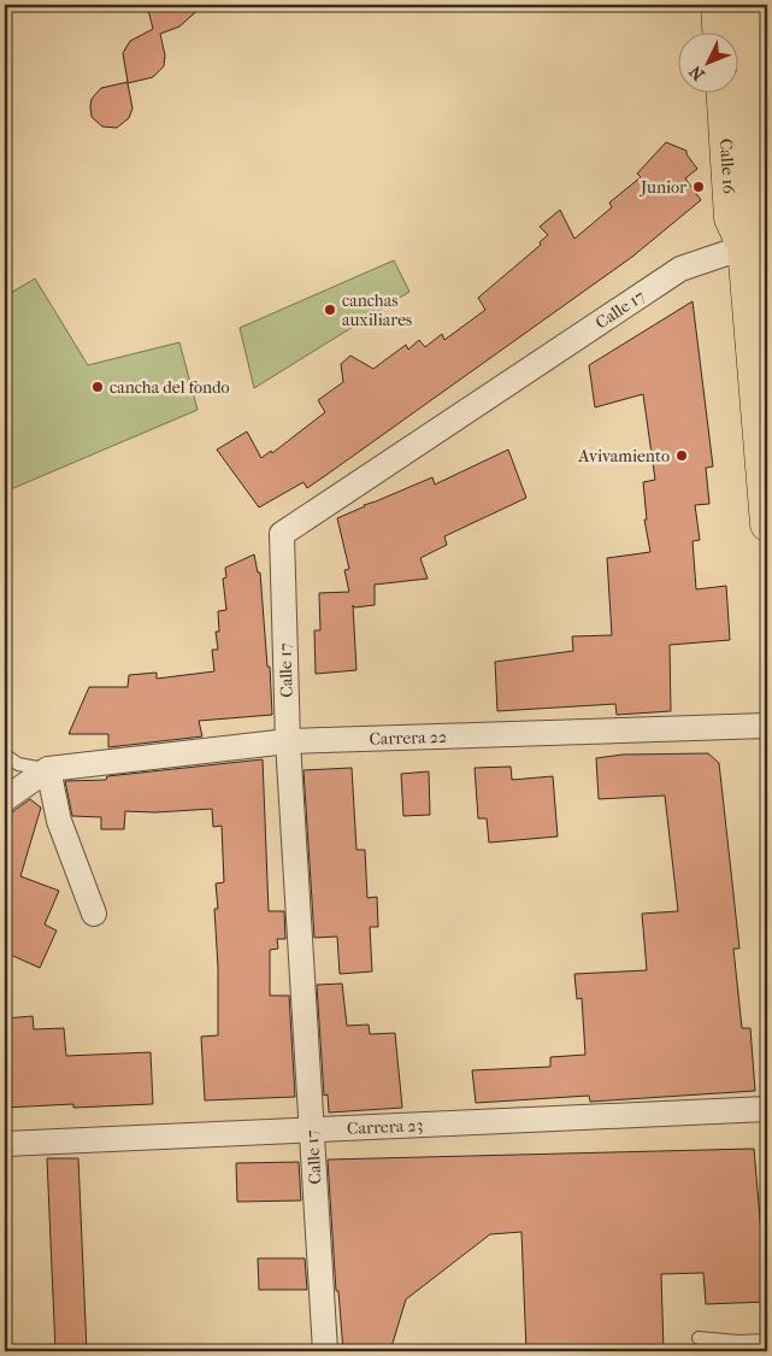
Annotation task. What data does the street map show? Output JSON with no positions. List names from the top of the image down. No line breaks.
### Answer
{"streets":{"highway":["Calle 16"],"street":["Calle 17","Carrera 22","Carrera 23"]},"crossings":[["Calle 16","Calle 17"],["Calle 17","Carrera 22"],["Calle 17","Carrera 23"]],"places":["Junior","canchas auxiliares","cancha del fondo","Avivamiento"],"north":"bottom left"}
